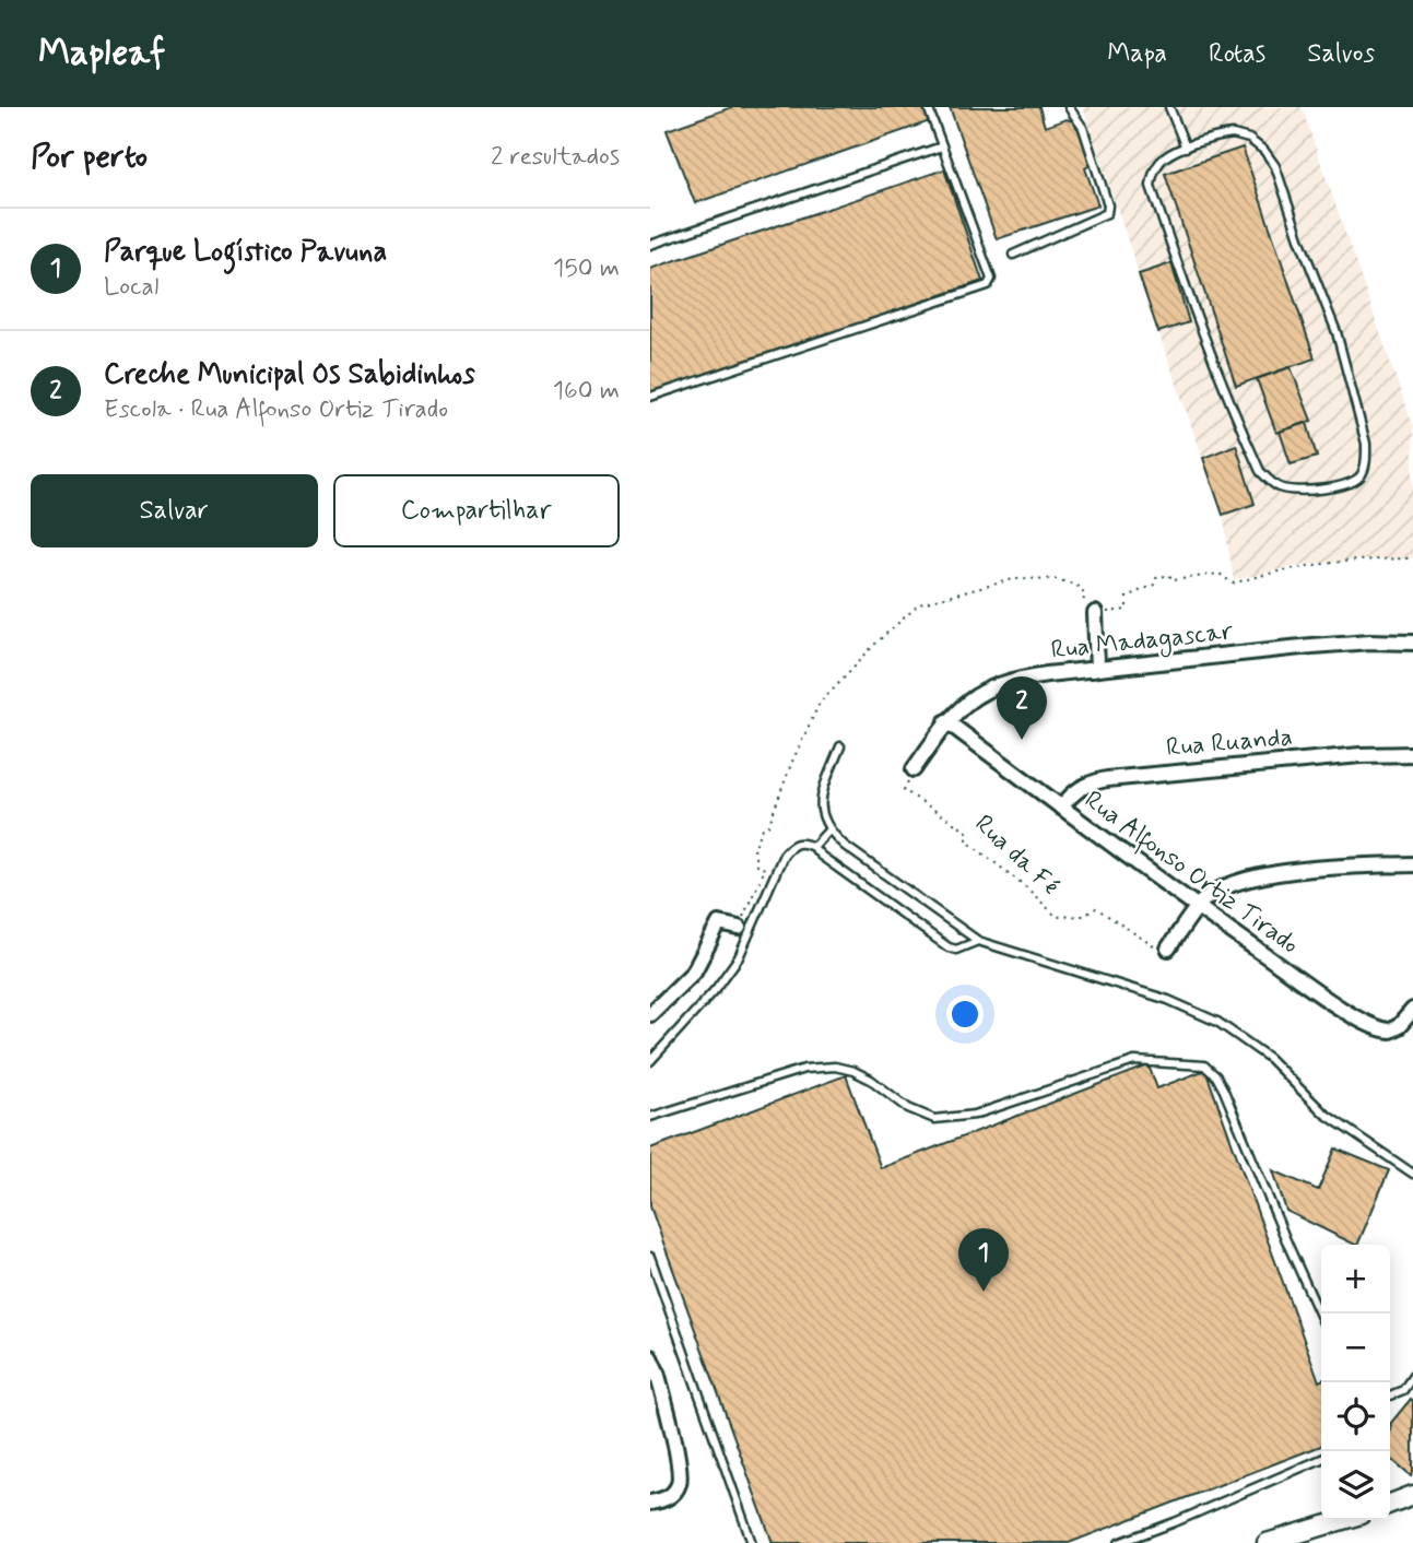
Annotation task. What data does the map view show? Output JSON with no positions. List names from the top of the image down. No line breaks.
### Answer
{"streets":{"street":["Rua Madagascar","Rua Ruanda","Rua Alfonso Ortiz Tirado"],"path":["Rua da Fé"]},"crossings":[["Rua Madagascar","Rua da Fé"],["Rua Madagascar","Rua Alfonso Ortiz Tirado"],["Rua Ruanda","Rua Alfonso Ortiz Tirado"]],"page":{"header":"Mapleaf","nav":["Mapa","Rotas","Salvos"],"heading":["Por perto","2 resultados"],"list":[{"mark":"1","name":"Parque Logístico Pavuna","note":"Local","value":"150 m"},{"mark":"2","name":"Creche Municipal Os Sabidinhos","note":"Escola · Rua Alfonso Ortiz Tirado","value":"160 m"}],"buttons":["Salvar","Compartilhar"],"pins":["2","1"],"map_buttons":["+","−"]}}
